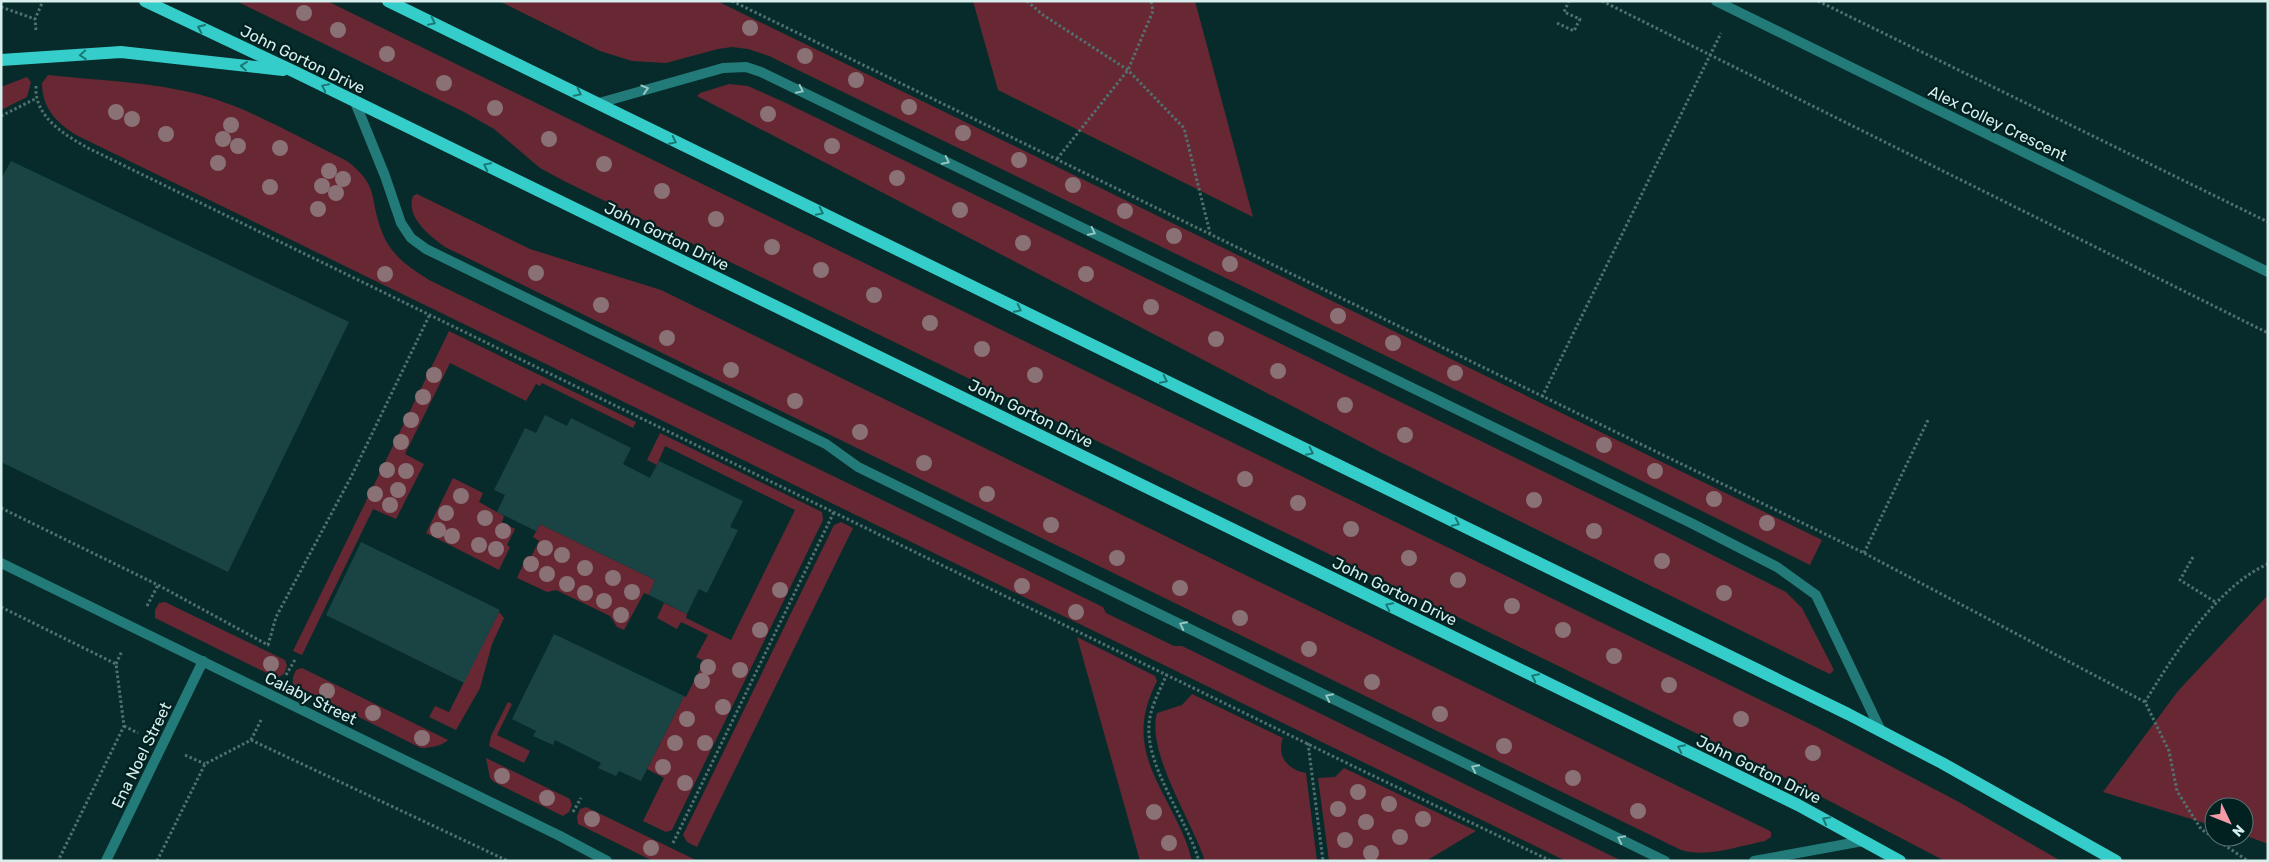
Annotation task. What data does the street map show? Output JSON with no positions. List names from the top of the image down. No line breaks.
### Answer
{"streets":{"main road":["John Gorton Drive"],"street":["Alex Colley Crescent","Calaby Street","Ena Noel Street"]},"crossings":[["Calaby Street","Ena Noel Street"]],"north":"bottom right"}
